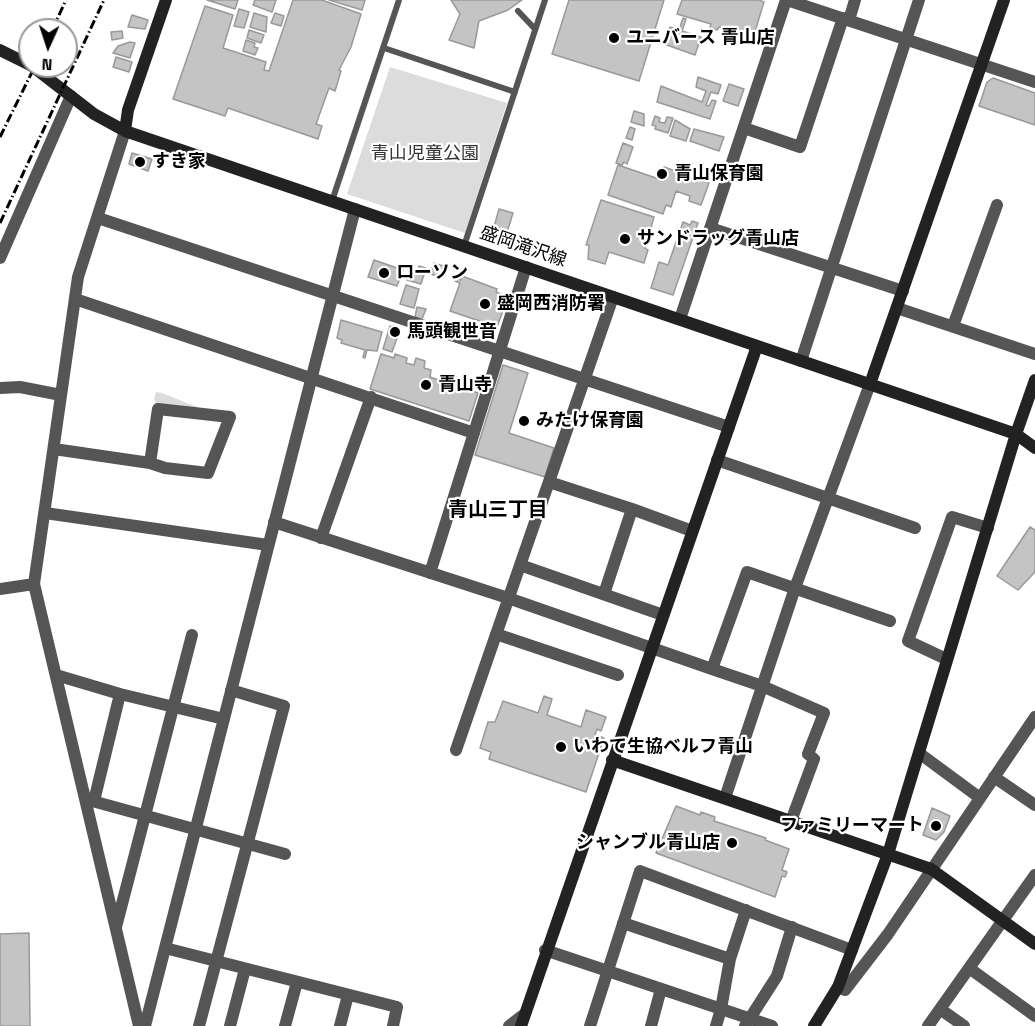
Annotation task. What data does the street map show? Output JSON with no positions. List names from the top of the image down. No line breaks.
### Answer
{"streets":{"street":["盛岡滝沢線"]},"districts":["青山三丁目"],"parks":["青山児童公園"],"places":["ユニバース 青山店","すき家","青山保育園","サンドラッグ青山店","ローソン","盛岡西消防署","馬頭観世音","青山寺","みたけ保育園","いわて生協ベルフ青山","ファミリーマート","シャンブル青山店"],"north":"bottom"}
